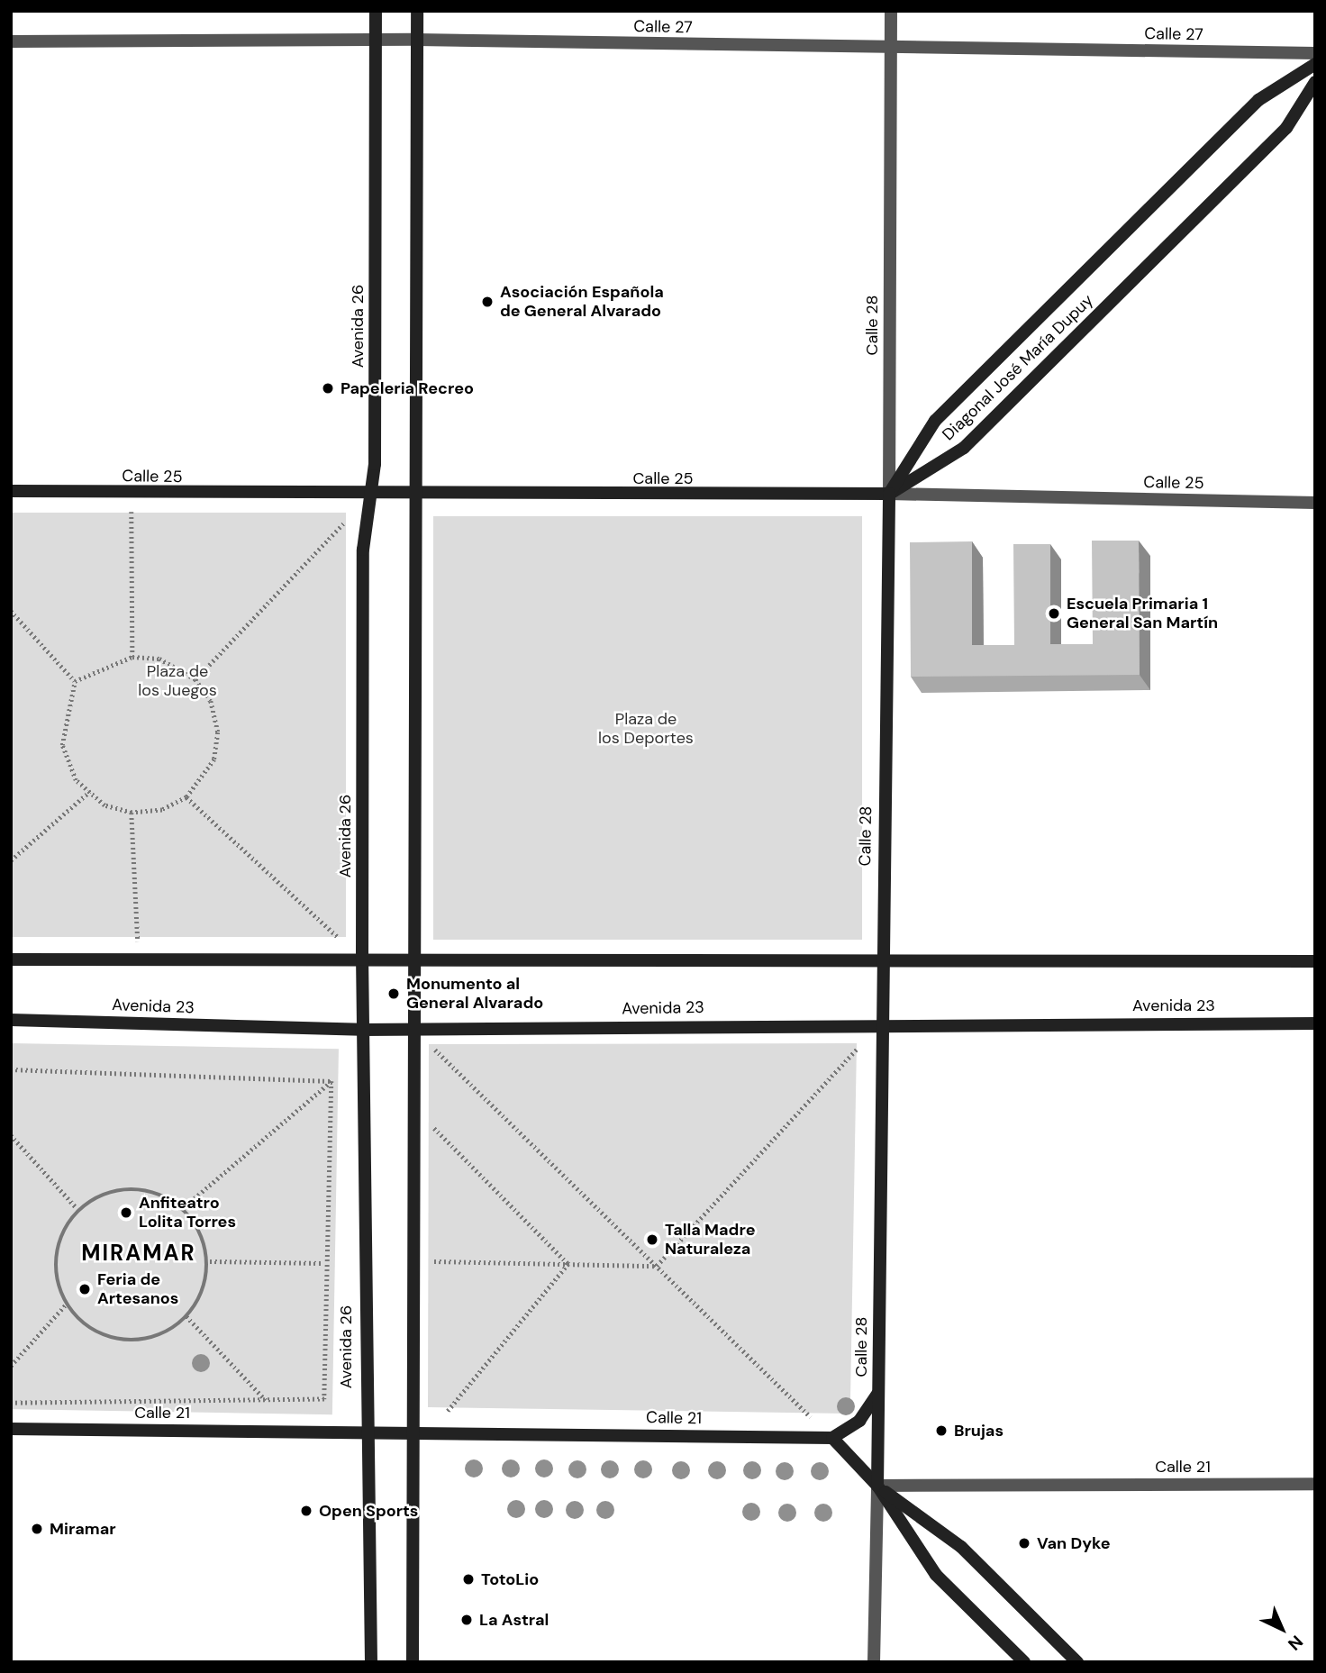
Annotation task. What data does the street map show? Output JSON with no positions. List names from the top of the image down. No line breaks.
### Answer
{"streets":{"main road":["Calle 28","Avenida 26","Diagonal José María Dupuy","Calle 25","Avenida 23","Calle 21"],"street":["Calle 27"]},"crossings":[["Calle 27","Calle 28"],["Calle 27","Avenida 26"],["Calle 28","Diagonal José María Dupuy"],["Calle 28","Calle 25"],["Calle 28","Avenida 23"],["Calle 28","Calle 21"],["Avenida 26","Calle 25"],["Avenida 26","Avenida 23"],["Avenida 26","Calle 21"],["Diagonal José María Dupuy","Calle 25"]],"districts":["MIRAMAR"],"parks":["Plaza de los Juegos","Plaza de los Deportes"],"places":["Asociación Española de General Alvarado","Papeleria Recreo","Escuela Primaria 1 General San Martín","Monumento al General Alvarado","Anfiteatro Lolita Torres","Talla Madre Naturaleza","Feria de Artesanos","Brujas","Open Sports","Miramar","Van Dyke","TotoLio","La Astral"],"north":"bottom right"}
